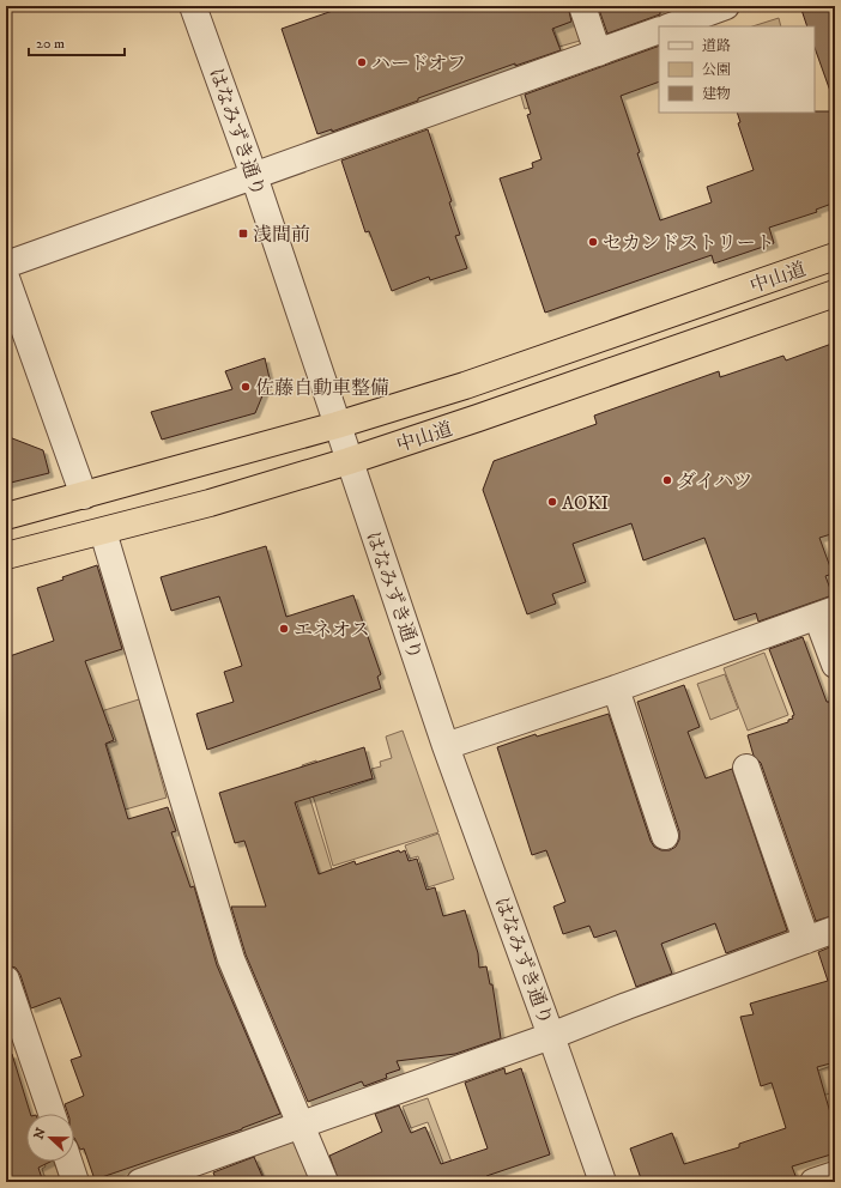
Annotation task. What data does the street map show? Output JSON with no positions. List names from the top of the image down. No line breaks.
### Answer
{"streets":{"highway":["中山道"],"street":["はなみずき通り"]},"crossings":[["はなみずき通り","中山道"]],"places":{"other":["ハードオフ","セカンドストリート","佐藤自動車整備","ダイハツ","AOKI","エネオス"],"transit":["浅間前"]},"legend":["道路","公園","建物"],"scale_bar":"20 m","north":"left"}
